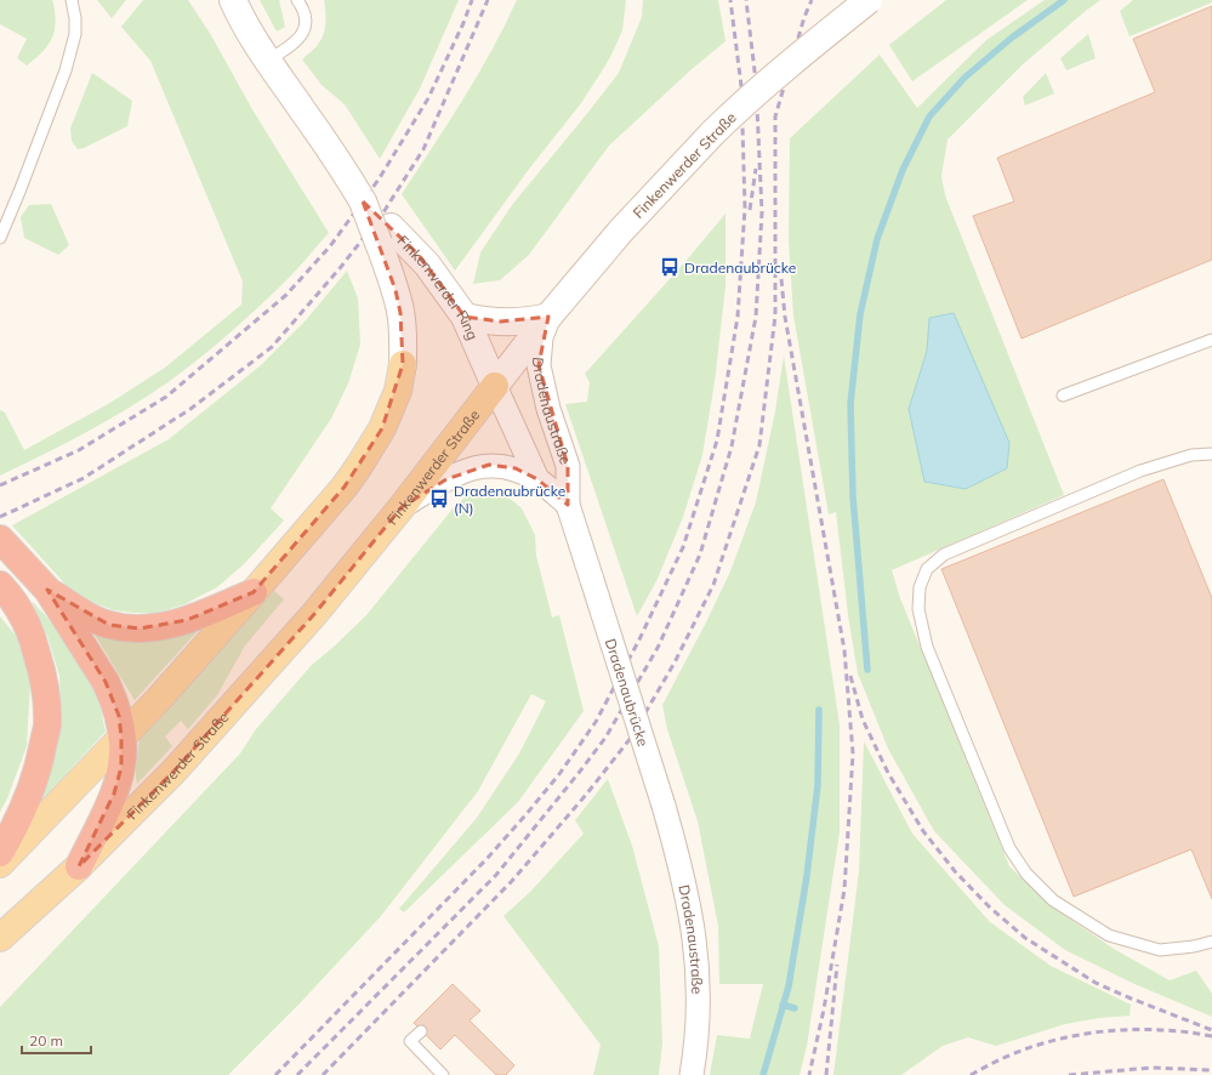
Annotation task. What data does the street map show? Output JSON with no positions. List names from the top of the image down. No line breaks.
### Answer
{"streets":{"main road":["Finkenwerder Straße","Finkenwerder Ring"],"street":["Dradenaustraße","Dradenaubrücke"]},"crossings":[["Finkenwerder Straße","Finkenwerder Ring"],["Finkenwerder Straße","Dradenaustraße"],["Dradenaustraße","Dradenaubrücke"]],"places":{"bus stop":["Dradenaubrücke","Dradenaubrücke (N)"]},"scale_bar":"20 m"}
